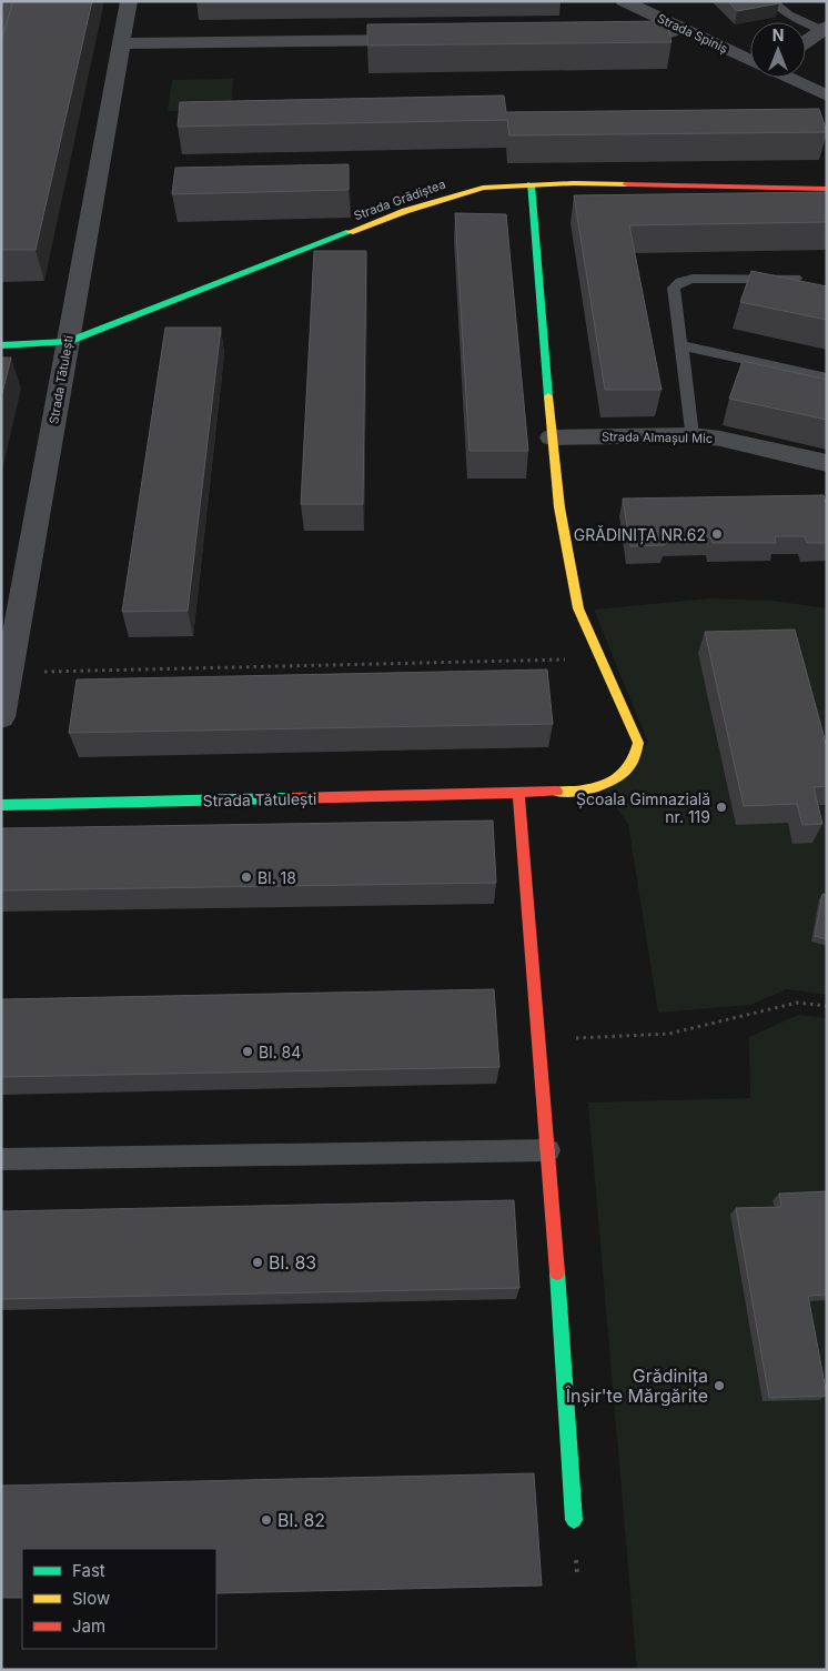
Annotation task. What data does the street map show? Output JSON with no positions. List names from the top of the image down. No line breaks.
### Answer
{"streets":{"street":["Strada Spiniș","Strada Grădiștea","Strada Tătulești","Strada Almașul Mic"]},"crossings":[["Strada Grădiștea","Strada Tătulești"],["Strada Tătulești","Strada Almașul Mic"]],"places":["GRĂDINIȚA NR.62","Școala Gimnazială nr. 119","Bl. 18","Bl. 84","Bl. 83","Grădinița Înșir'te Mărgărite","Bl. 82"],"legend":["Fast","Slow","Jam"],"north":"top"}
